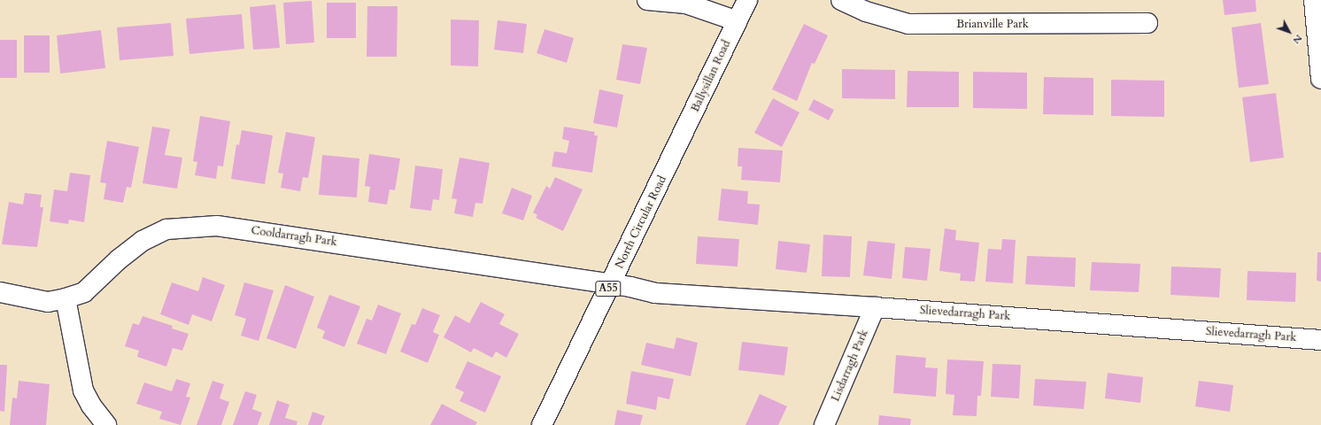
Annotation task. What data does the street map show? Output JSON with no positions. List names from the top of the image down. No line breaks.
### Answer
{"streets":{"main road":["Brianville Park","Ballysillan Road","North Circular Road","Cooldarragh Park","A55","Slievedarragh Park","Lisdarragh Park"]},"crossings":[["Ballysillan Road","North Circular Road"],["North Circular Road","Cooldarragh Park"],["North Circular Road","Slievedarragh Park"],["Cooldarragh Park","Slievedarragh Park"],["Slievedarragh Park","Lisdarragh Park"]],"north":"bottom right"}
